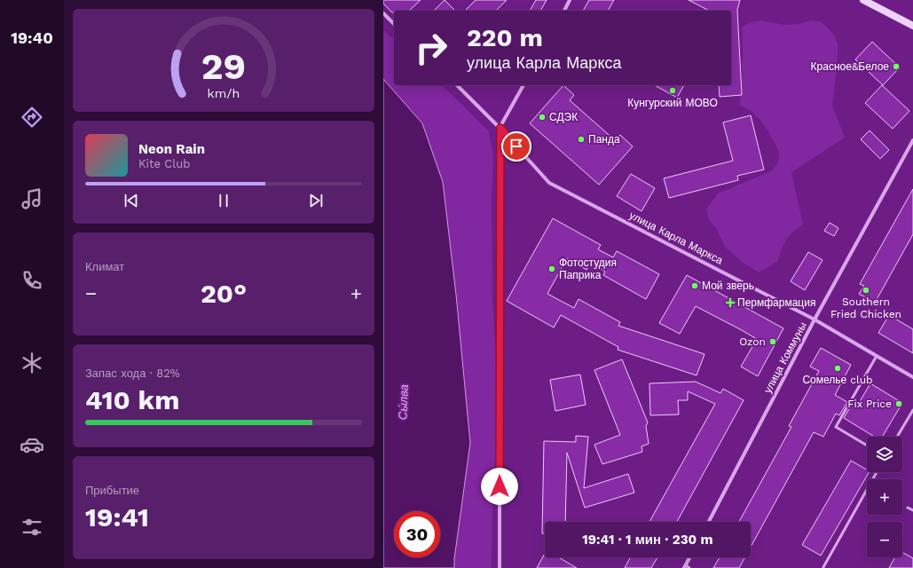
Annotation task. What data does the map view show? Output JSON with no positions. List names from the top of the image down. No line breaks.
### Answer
{"streets":{"street":["улица Карла Маркса","улица Коммуны"]},"crossings":[["улица Карла Маркса","улица Коммуны"]],"water":["Сы́лва"],"places":{"other":["Красное&Белое","Кунгурский МОВО","СДЭК","Панда","Фотостудия Паприка","Мой зверь","Southern Fried Chicken","Ozon","Сомелье club","Fix Price"],"health":["Пермфармация"]},"page":{"tabs":"19:40","turn":["220 m","улица Карла Маркса"],"song":["Neon Rain","Kite Club"],"tile":["Климат",["Запас хода · 82%","410 km"],["Прибытие","19:41"]],"heat":["−","20°","+"],"map_buttons":["+","−"],"limit":"30","trip":"19:41 · 1 мин · 230 m","gauge":["29","km/h"]}}
